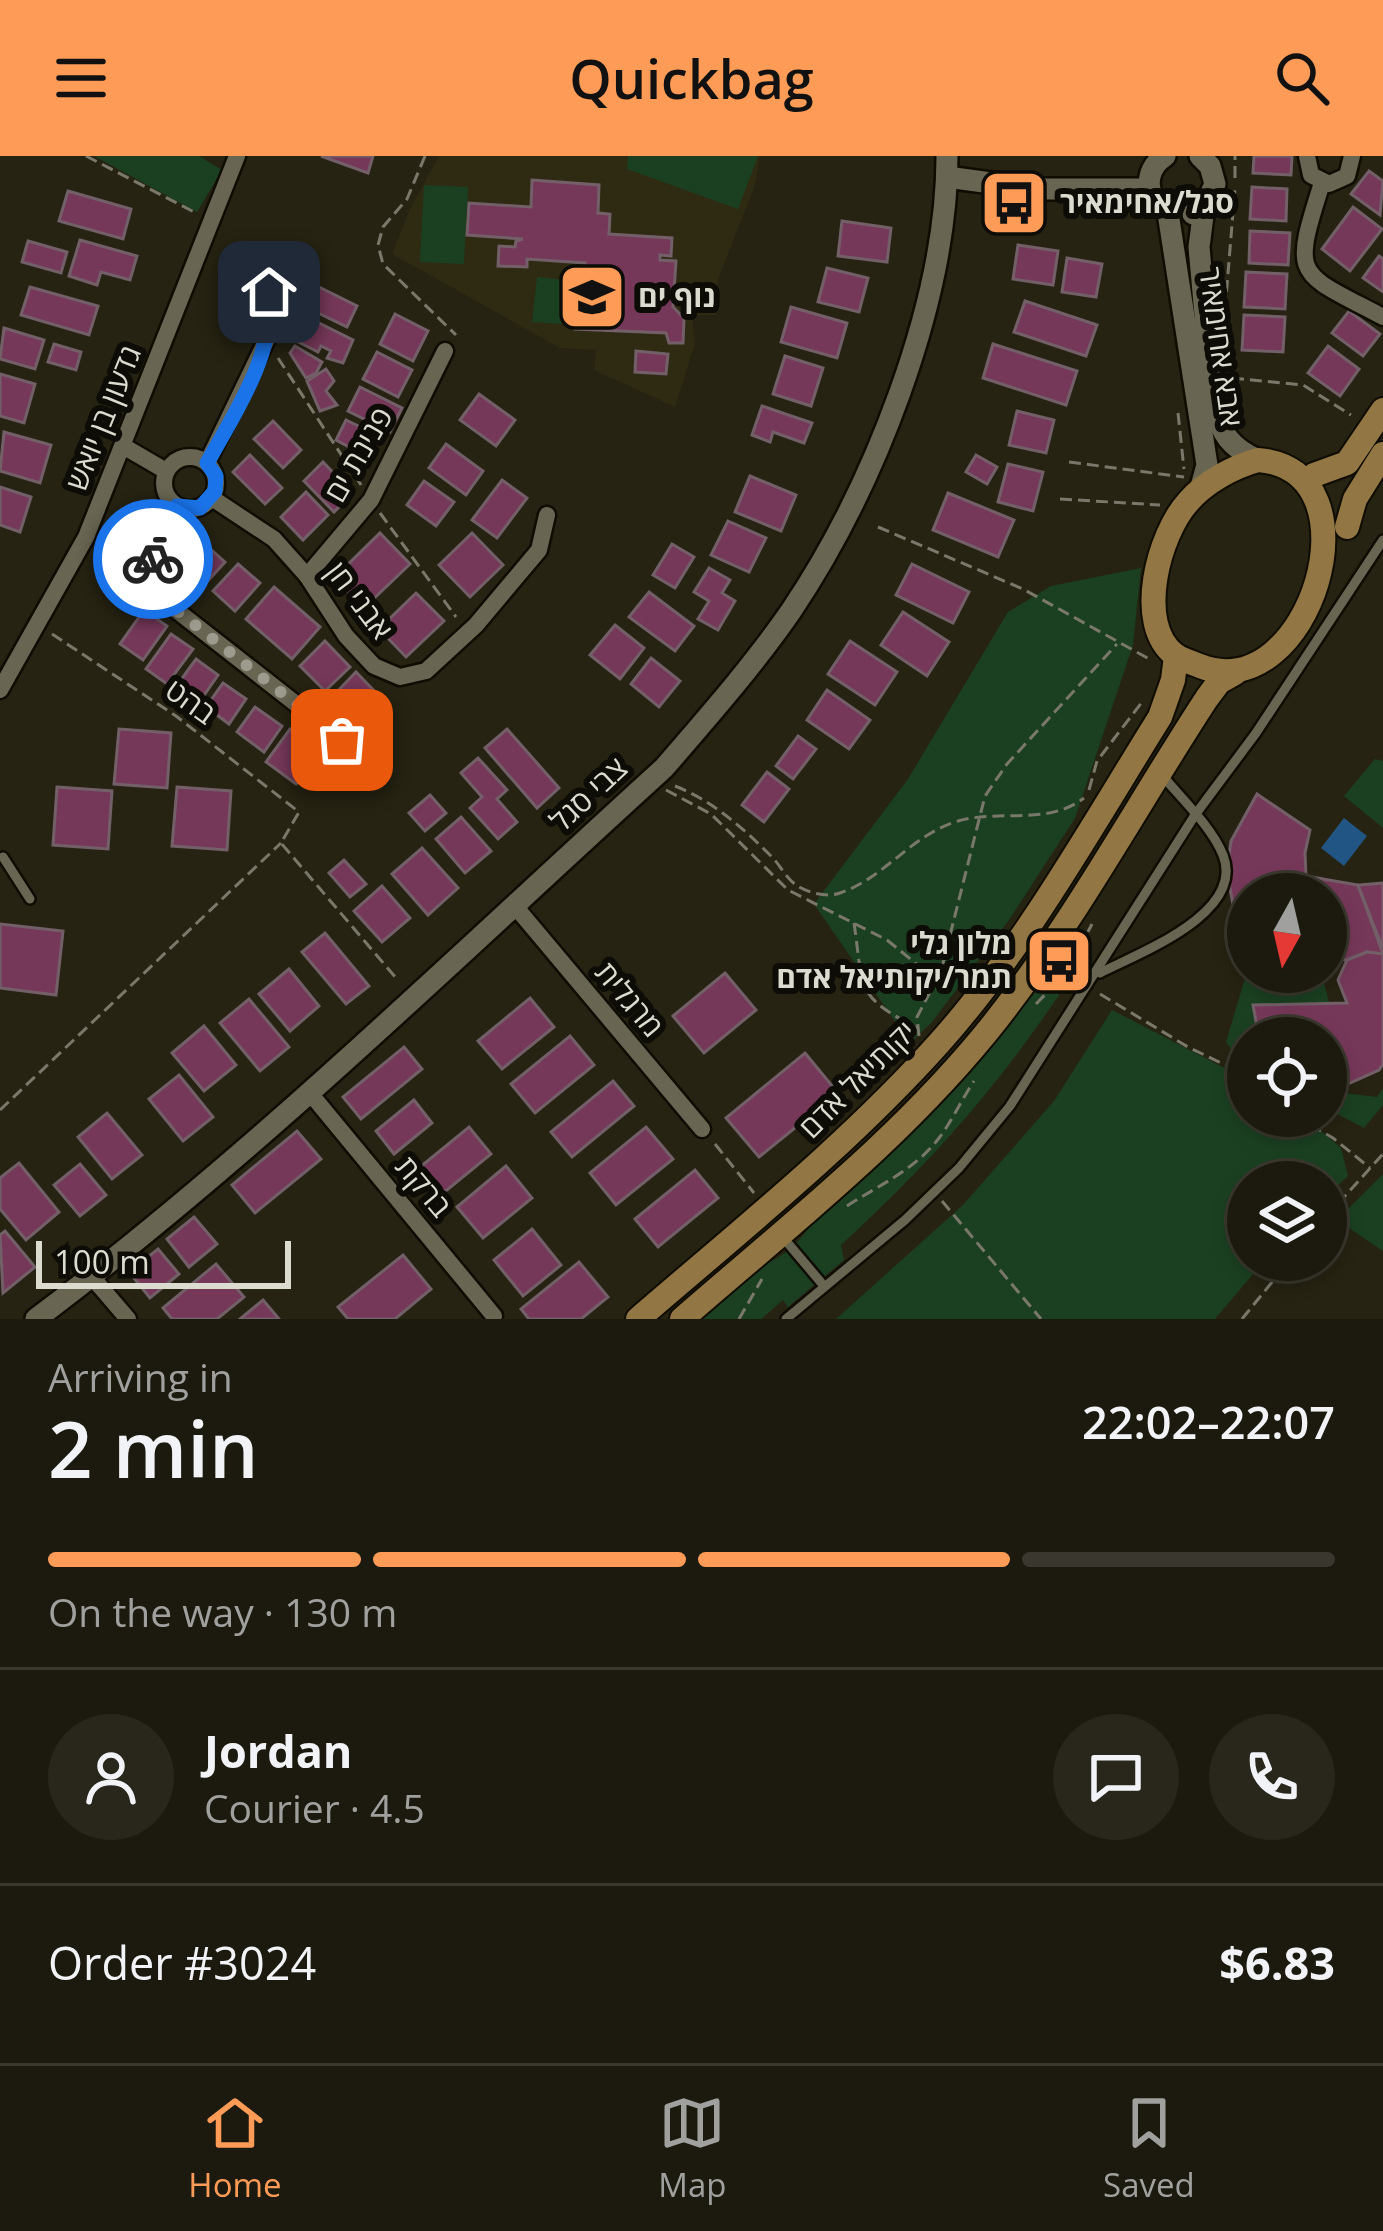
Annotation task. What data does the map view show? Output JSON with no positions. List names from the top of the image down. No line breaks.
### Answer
{"streets":{"main road":["יקותיאל אדם"],"street":["אבא אחימאיר","גדעון בן יואש","פנינת ים","אבני חן","צבי סגל","מרגלית","ברקת"],"path":["בהט"]},"crossings":[["אבא אחימאיר","יקותיאל אדם"],["פנינת ים","אבני חן"],["צבי סגל","מרגלית"],["צבי סגל","ברקת"]],"places":{"bus stop":["סגל/אחימאיר","מלון גלי תמר/יקותיאל אדם"],"school or university":["נוף ים"]},"scale_bar":"100 m","north":"bottom","page":{"header":"Quickbag","scale":"100 m","heading":["2 min","Arriving in","22:02–22:07"],"panel":["Jordan","Courier · 4.5","Order #3024","$6.83"],"bar":"On the way · 130 m","tabs":["Home","Map","Saved"]}}
